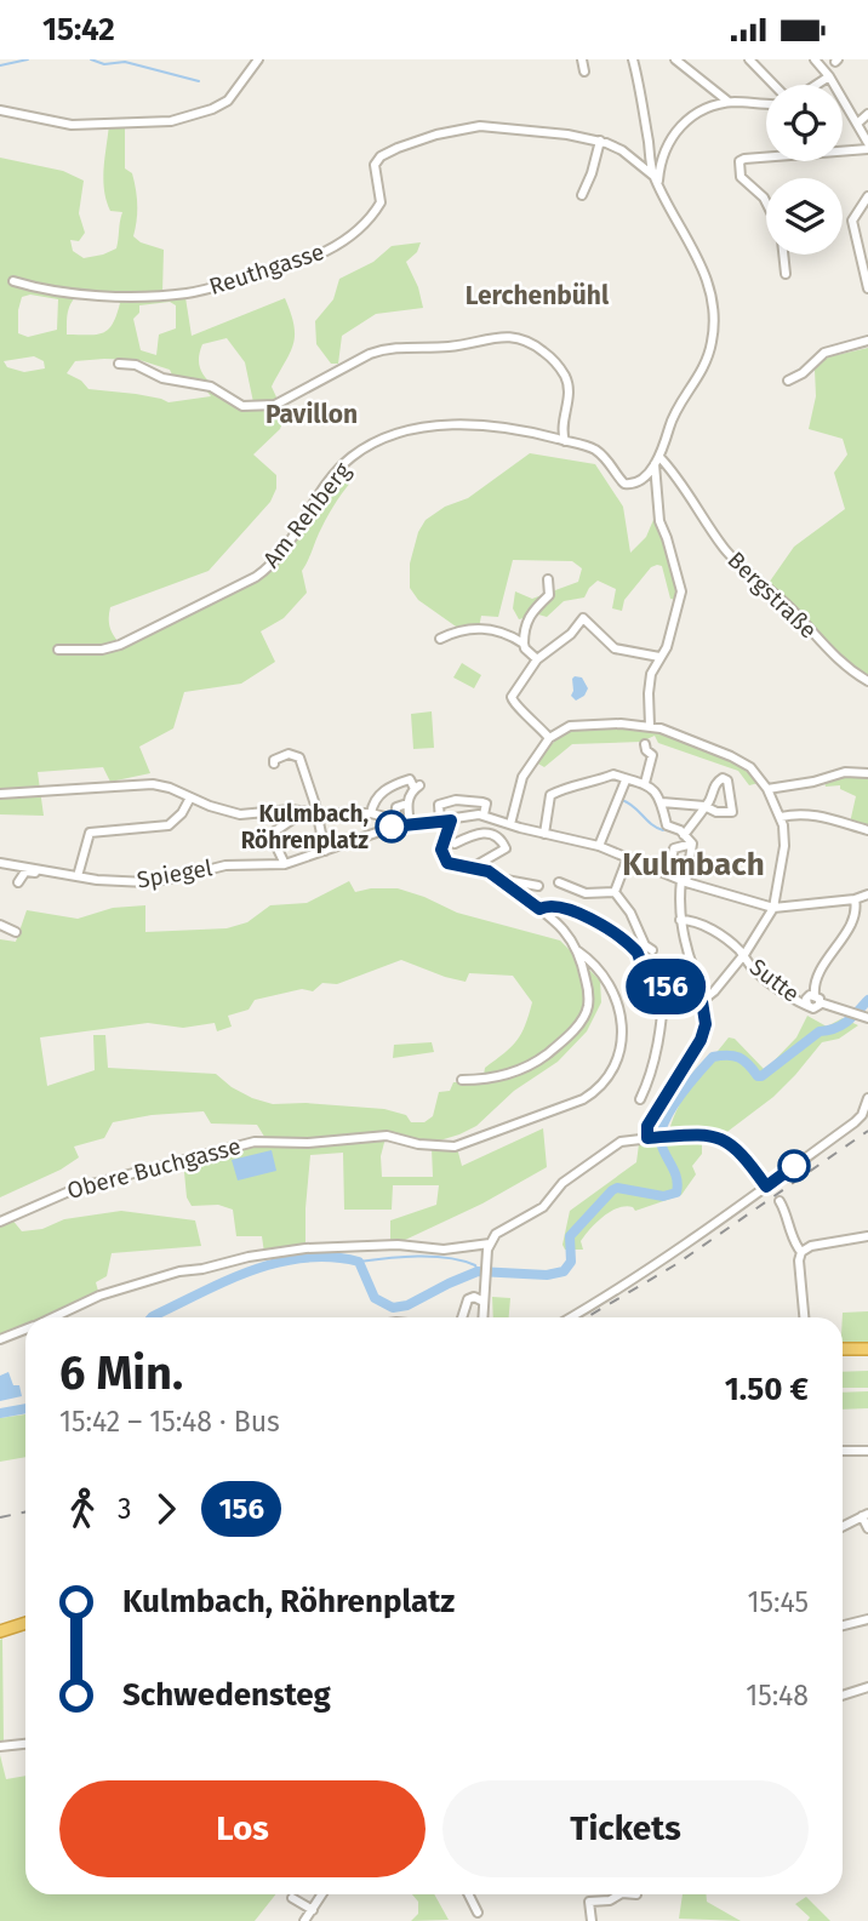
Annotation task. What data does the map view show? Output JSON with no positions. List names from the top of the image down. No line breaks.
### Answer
{"streets":{"street":["Reuthgasse","Am Rehberg","Bergstraße","Spiegel","Sutte","Obere Buchgasse"]},"crossings":[["Am Rehberg","Bergstraße"]],"districts":["Lerchenbühl","Pavillon","Kulmbach"],"places":["Kulmbach, Röhrenplatz"],"lines":["bus line 156"],"page":{"status":"15:42","on_map":"156","heading":["6 Min.","15:42 – 15:48 · Bus","1.50 €"],"legs":["3","156"],"list":[{"name":"Kulmbach, Röhrenplatz","value":"15:45"},{"name":"Schwedensteg","value":"15:48"}],"buttons":["Los","Tickets"]}}
